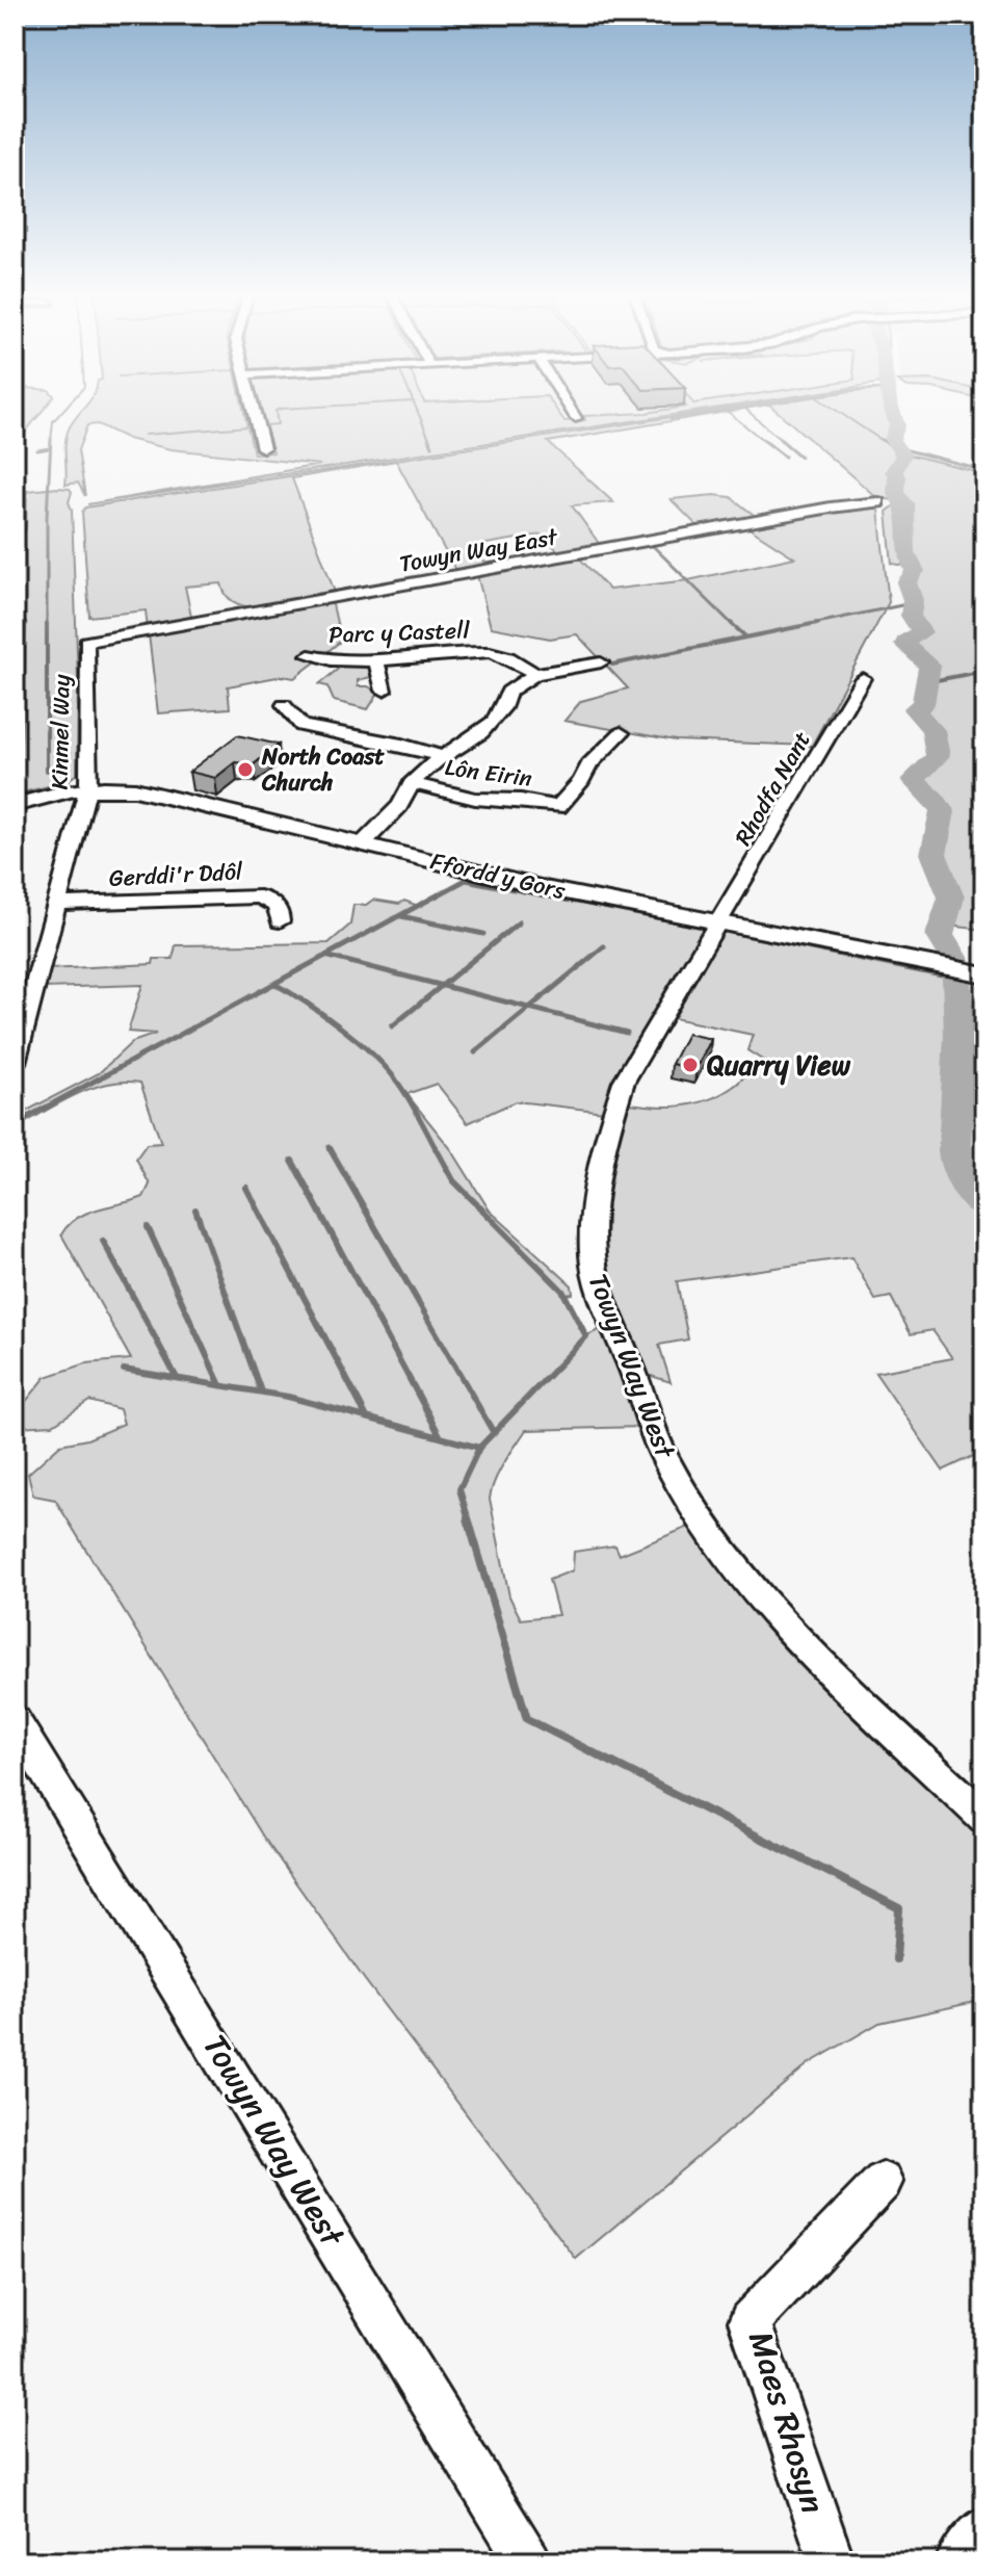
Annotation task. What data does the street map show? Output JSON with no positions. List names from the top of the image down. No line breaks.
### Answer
{"streets":{"street":["Towyn Way East","Parc y Castell","Kinmel Way","Lôn Eirin","Rhodfa Nant","Gerddi'r Ddôl","Ffordd y Gors","Towyn Way West","Maes Rhosyn"]},"crossings":[["Towyn Way East","Kinmel Way"],["Kinmel Way","Gerddi'r Ddôl"],["Kinmel Way","Ffordd y Gors"],["Rhodfa Nant","Ffordd y Gors"],["Rhodfa Nant","Towyn Way West"],["Ffordd y Gors","Towyn Way West"]],"places":["North Coast Church","Quarry View"]}
